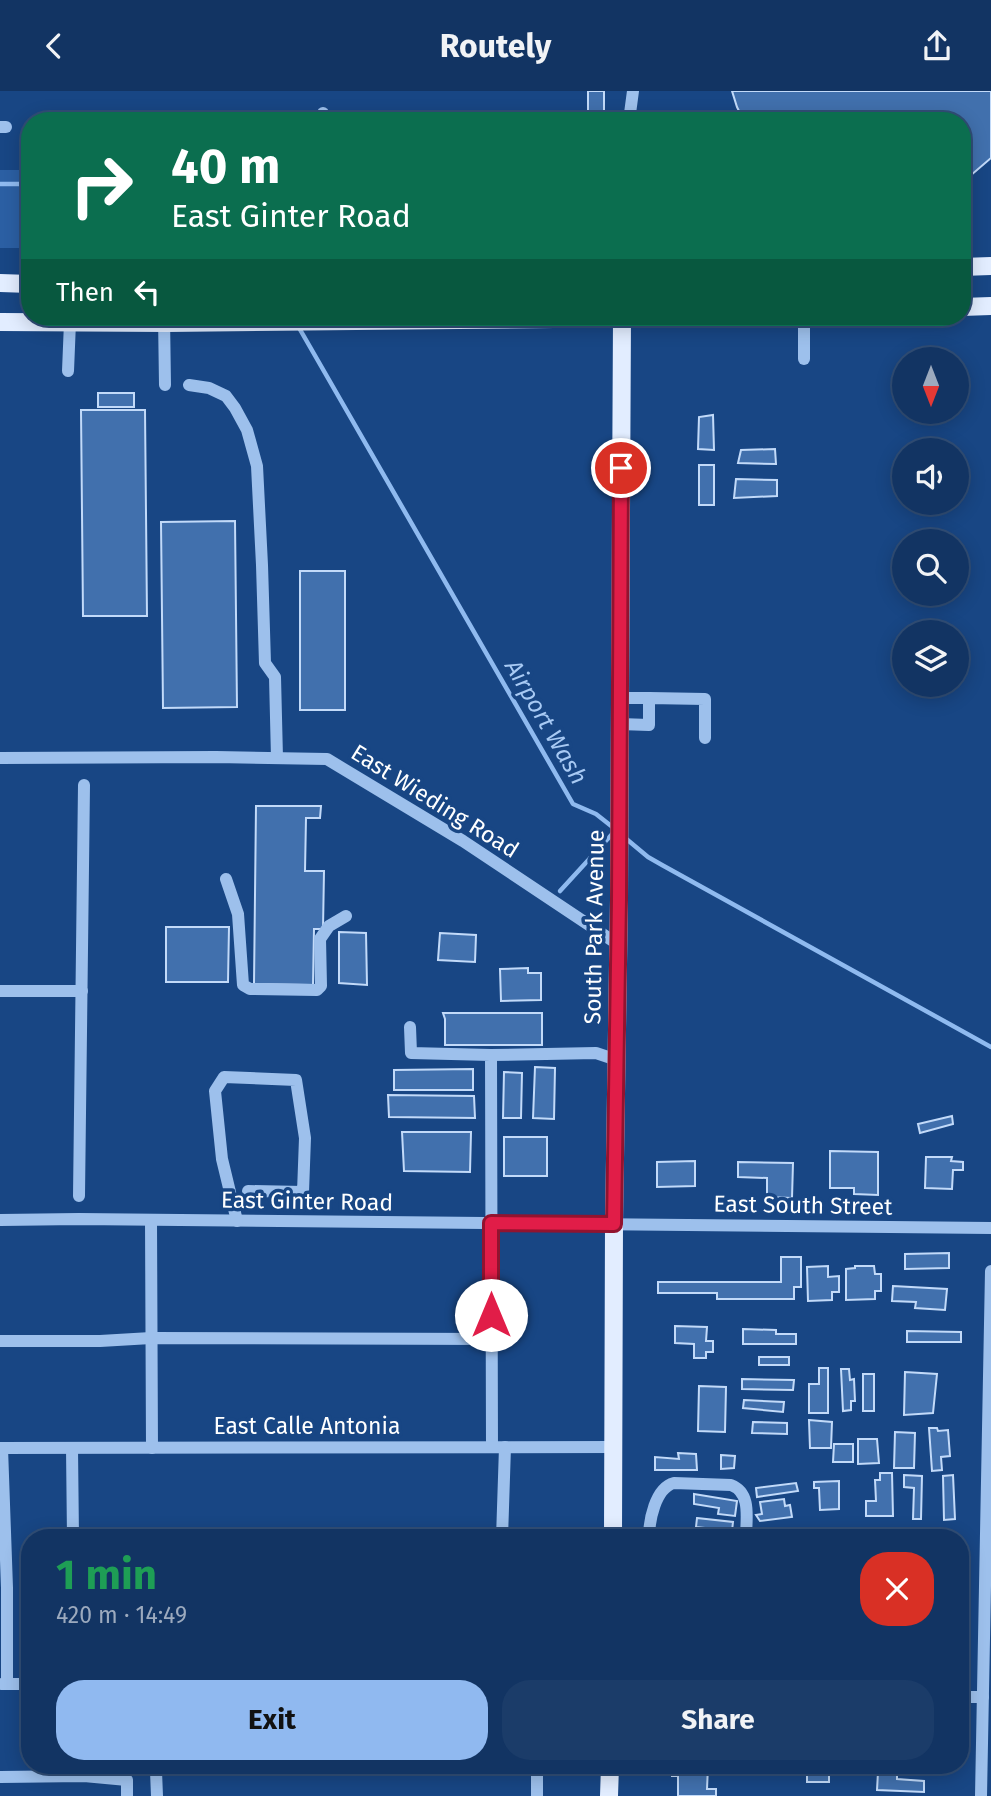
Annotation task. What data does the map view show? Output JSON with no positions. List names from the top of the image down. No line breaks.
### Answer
{"streets":{"main road":["South Park Avenue"],"street":["East Wieding Road","East Ginter Road","East South Street","East Calle Antonia"]},"crossings":[["East Wieding Road","South Park Avenue"],["South Park Avenue","East Ginter Road"],["South Park Avenue","East South Street"],["South Park Avenue","East Calle Antonia"],["East Ginter Road","East South Street"]],"water":["Airport Wash"],"north":"bottom","page":{"header":"Routely","turn":["40 m","East Ginter Road"],"then":"Then","heading":["1 min","420 m · 14:49"],"buttons":["Exit","Share"]}}
